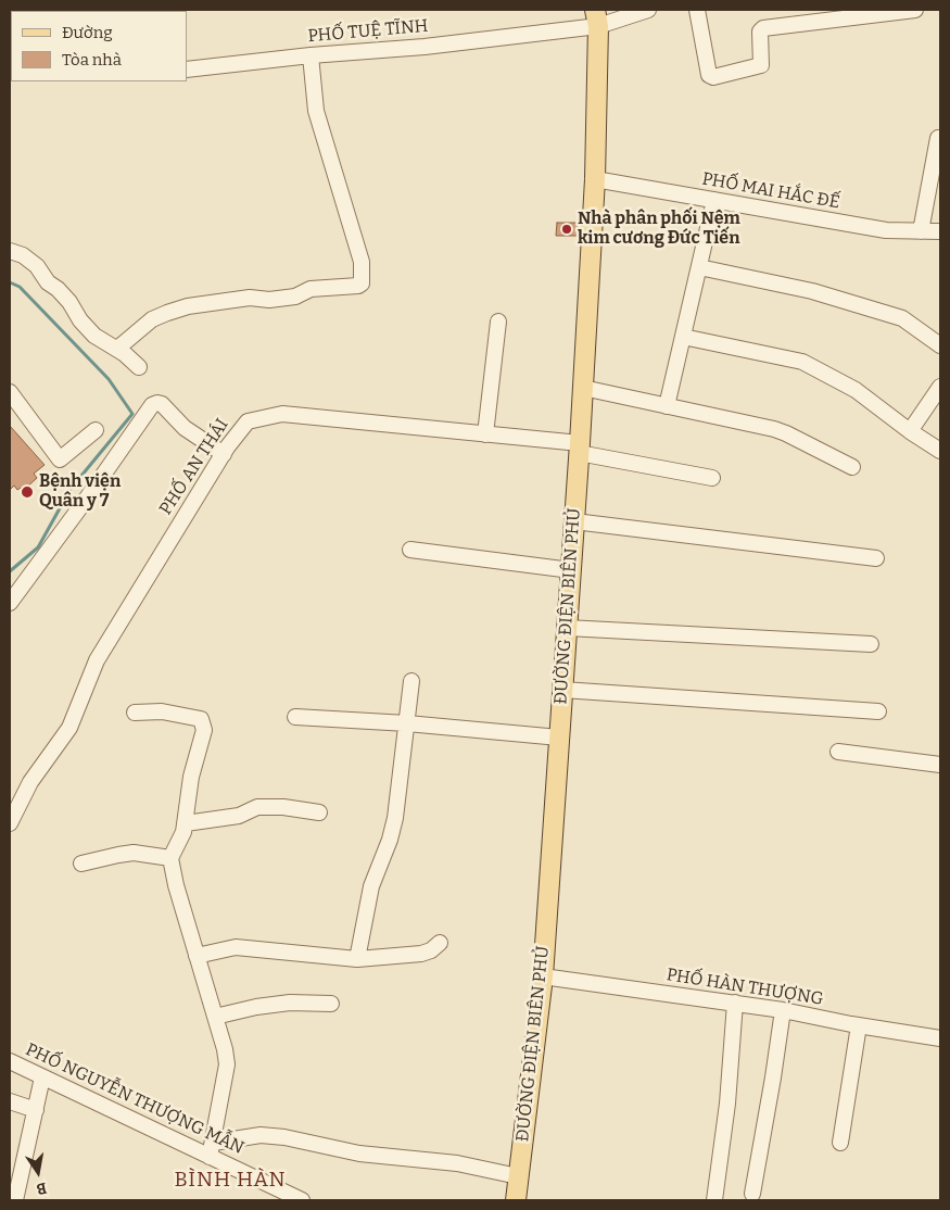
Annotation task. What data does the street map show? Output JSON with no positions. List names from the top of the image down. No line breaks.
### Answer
{"streets":{"main road":["ĐƯỜNG ĐIỆN BIÊN PHỦ"],"street":["PHỐ TUỆ TĨNH","PHỐ MAI HẮC ĐẾ","PHỐ AN THÁI","PHỐ HÀN THƯỢNG","PHỐ NGUYỄN THƯỢNG MẪN"]},"crossings":[["PHỐ TUỆ TĨNH","ĐƯỜNG ĐIỆN BIÊN PHỦ"],["PHỐ MAI HẮC ĐẾ","ĐƯỜNG ĐIỆN BIÊN PHỦ"],["PHỐ AN THÁI","ĐƯỜNG ĐIỆN BIÊN PHỦ"],["ĐƯỜNG ĐIỆN BIÊN PHỦ","PHỐ HÀN THƯỢNG"]],"districts":["BÌNH HÀN"],"places":["Nhà phân phối Nệm kim cương Đức Tiến","Bệnh viện Quân y 7"],"legend":["Đường","Tòa nhà"],"north":"bottom"}
